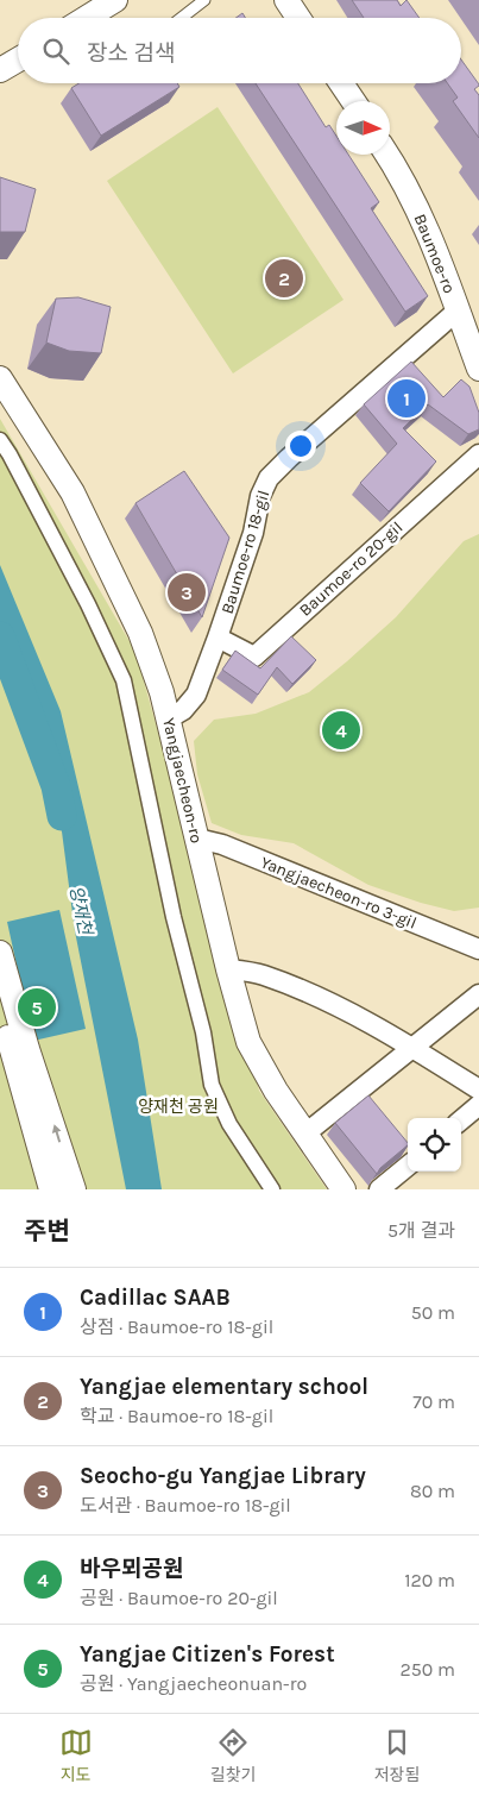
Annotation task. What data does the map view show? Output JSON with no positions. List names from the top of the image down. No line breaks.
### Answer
{"streets":{"street":["Baumoe-ro","Baumoe-ro 18-gil","Baumoe-ro 20-gil","Yangjaecheon-ro","Yangjaecheon-ro 3-gil"]},"crossings":[["Baumoe-ro","Baumoe-ro 18-gil"],["Baumoe-ro 18-gil","Baumoe-ro 20-gil"],["Baumoe-ro 18-gil","Yangjaecheon-ro"],["Yangjaecheon-ro","Yangjaecheon-ro 3-gil"]],"water":["양재천"],"parks":["양재천 공원"],"north":"right","page":{"search":"장소 검색","pins":["2","1","3","4","5"],"heading":["주변","5개 결과"],"list":[{"mark":"1","name":"Cadillac SAAB","note":"상점 · Baumoe-ro 18-gil","value":"50 m"},{"mark":"2","name":"Yangjae elementary school","note":"학교 · Baumoe-ro 18-gil","value":"70 m"},{"mark":"3","name":"Seocho-gu Yangjae Library","note":"도서관 · Baumoe-ro 18-gil","value":"80 m"},{"mark":"4","name":"바우뫼공원","note":"공원 · Baumoe-ro 20-gil","value":"120 m"},{"mark":"5","name":"Yangjae Citizen's Forest","note":"공원 · Yangjaecheonuan-ro","value":"250 m"}],"nav":["지도","길찾기","저장됨"]}}
